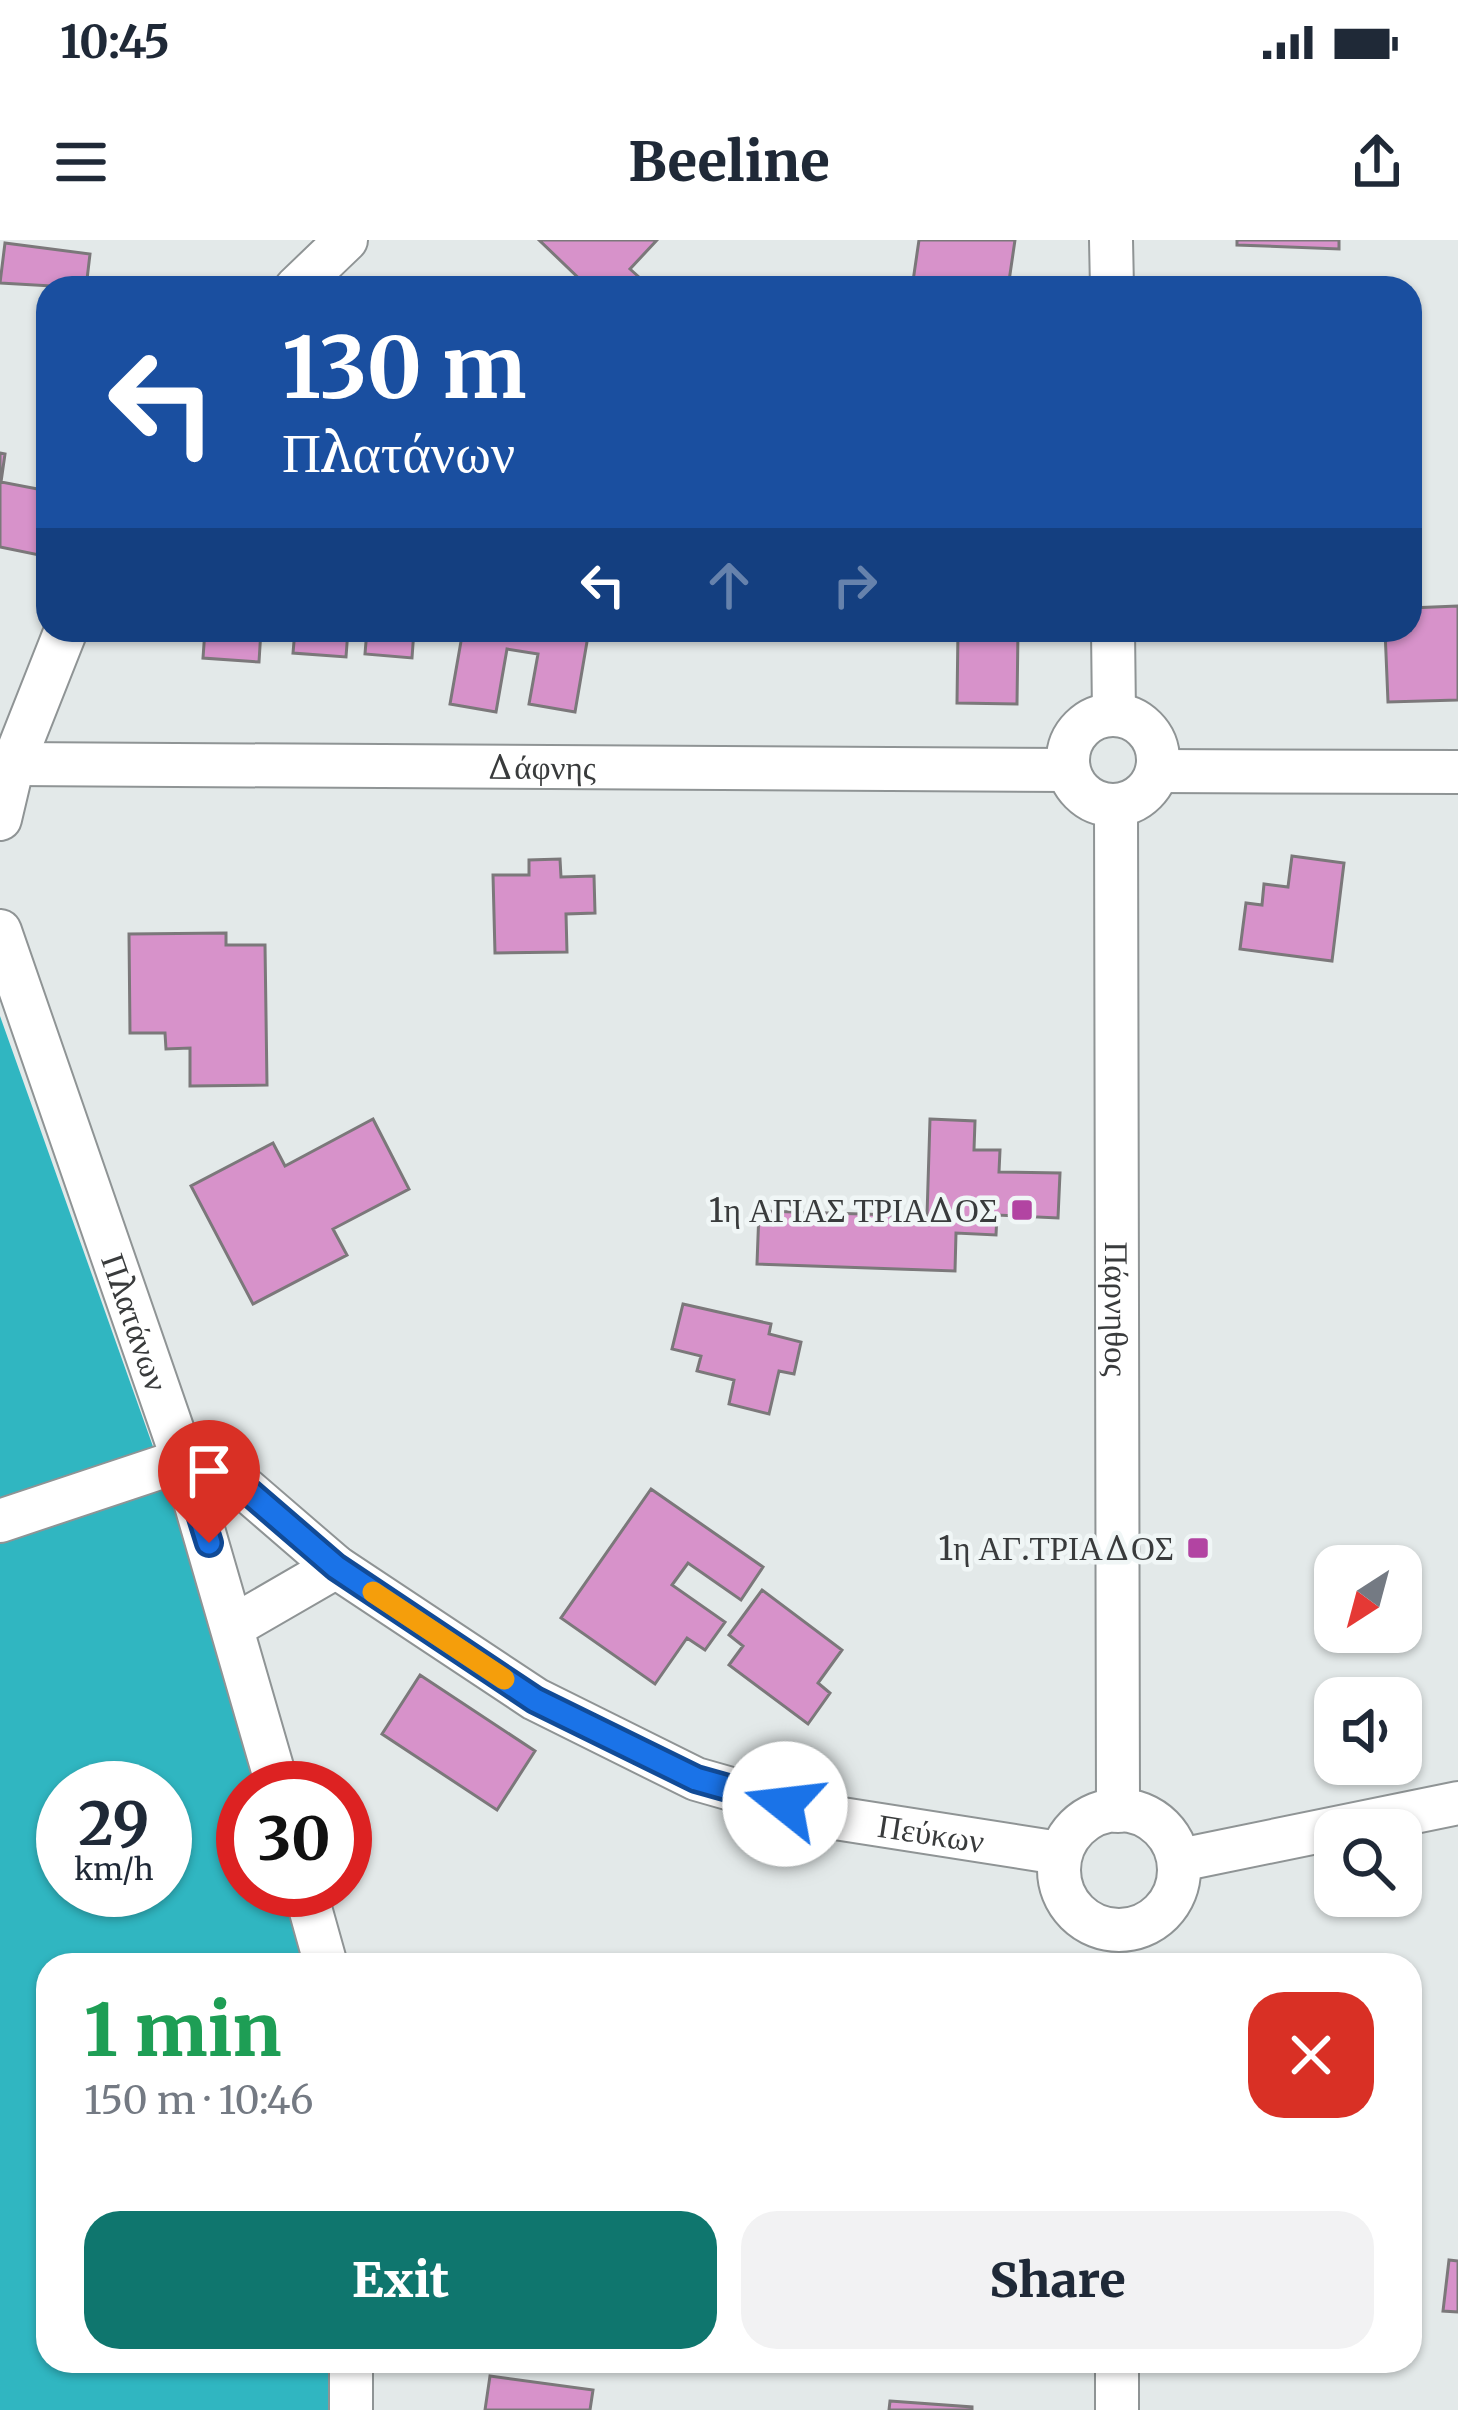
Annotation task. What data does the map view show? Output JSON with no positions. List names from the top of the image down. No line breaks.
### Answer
{"streets":{"street":["Δάφνης","Πάρνηθος","Πλατάνων","Πεύκων"]},"crossings":[["Δάφνης","Πάρνηθος"],["Πάρνηθος","Πεύκων"],["Πλατάνων","Πεύκων"]],"places":{"transit":["1η ΑΓΙΑΣ ΤΡΙΑΔΟΣ","1η ΑΓ.ΤΡΙΑΔΟΣ"]},"north":"bottom left","page":{"status":"10:45","header":"Beeline","turn":["130 m","Πλατάνων"],"speed":"29 km/h","limit":"30","heading":["1 min","150 m · 10:46"],"buttons":["Exit","Share"]}}
